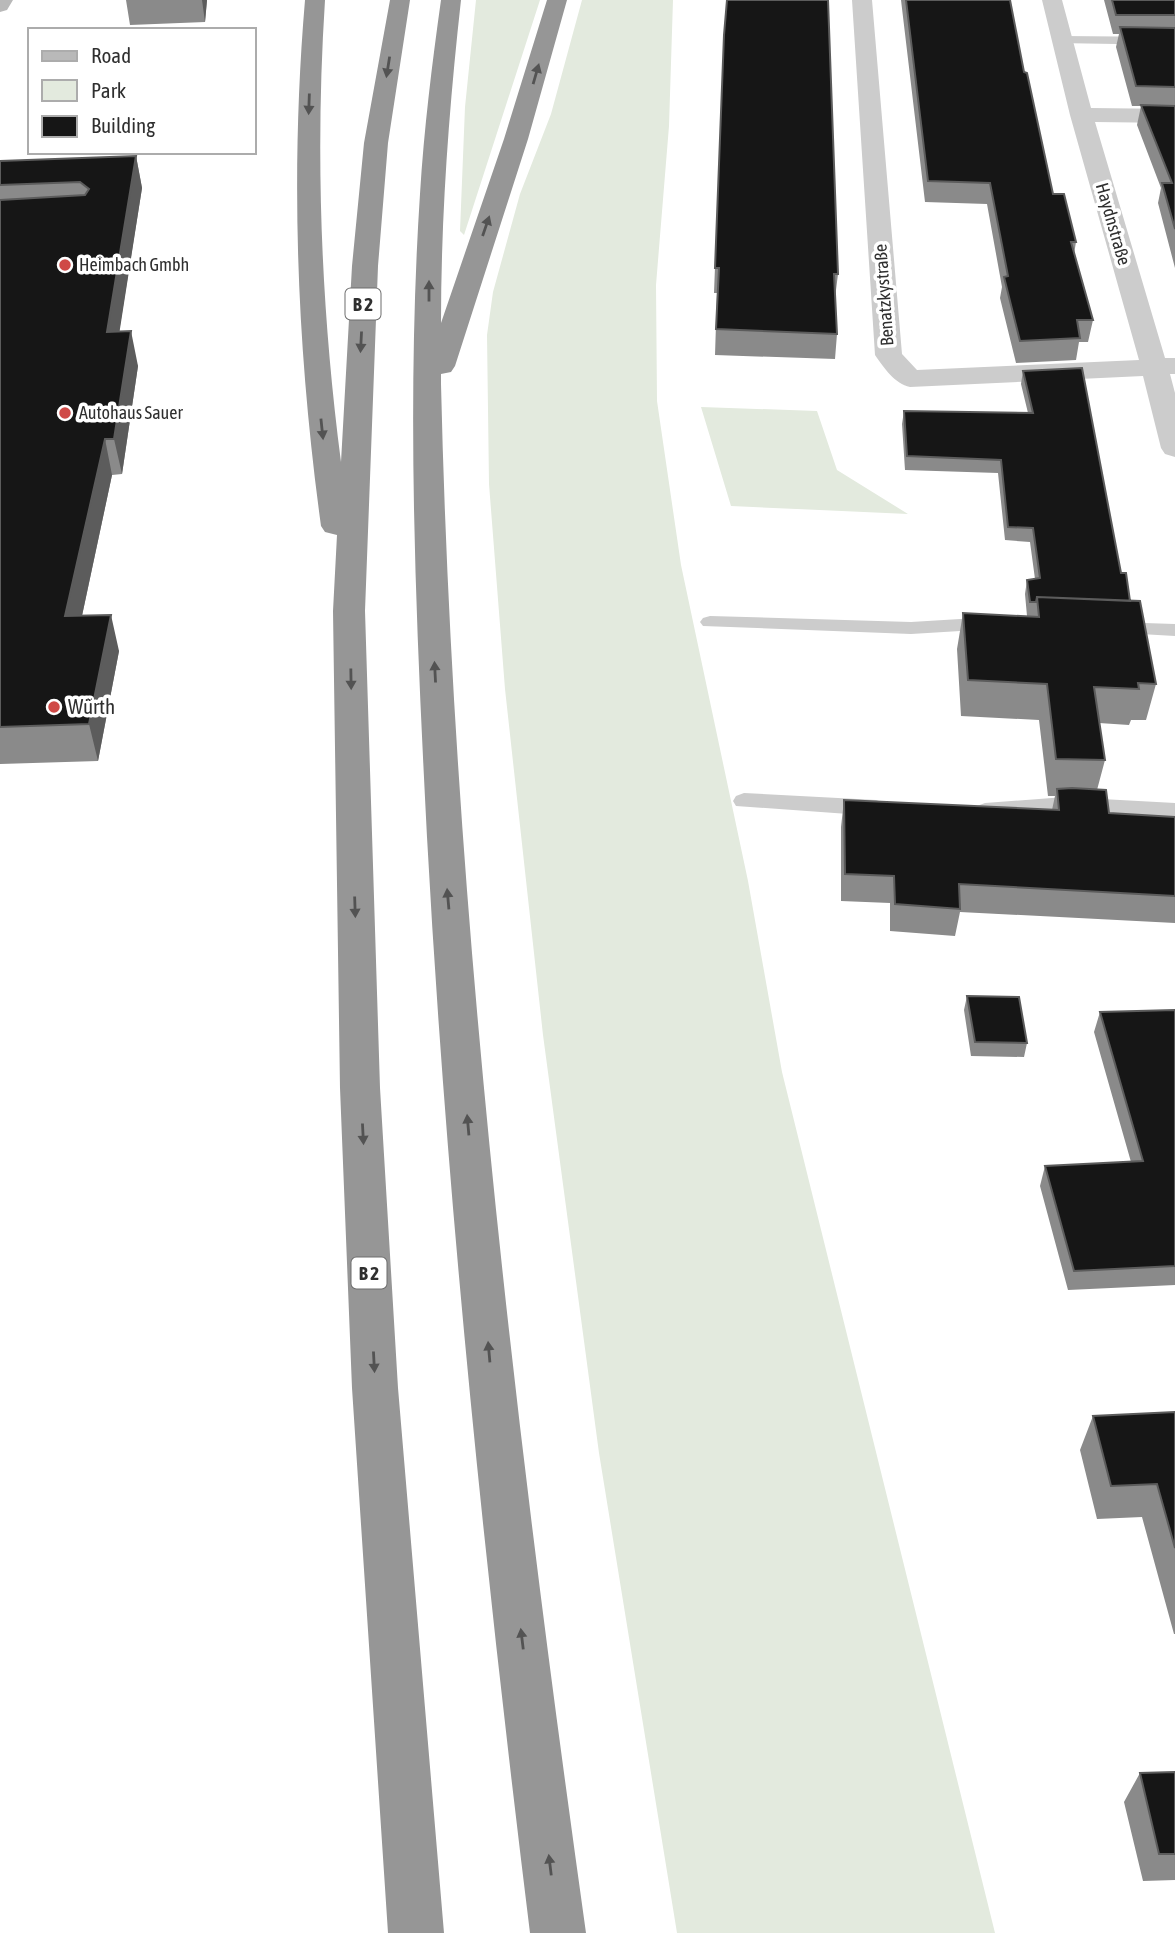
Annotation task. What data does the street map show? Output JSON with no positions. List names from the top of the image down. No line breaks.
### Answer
{"streets":{"highway":["B 2"],"street":["Haydnstraße","Benatzkystraße"]},"crossings":[["Haydnstraße","Benatzkystraße"]],"places":["Heimbach Gmbh","Autohaus Sauer","Würth"],"legend":["Road","Park","Building"]}
